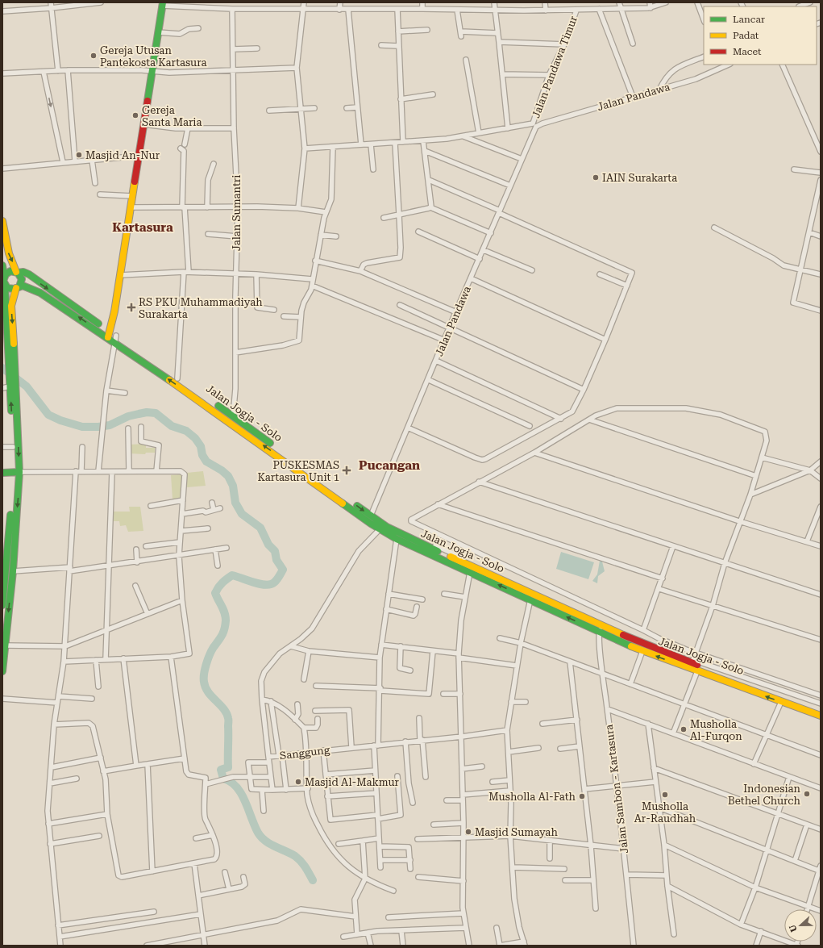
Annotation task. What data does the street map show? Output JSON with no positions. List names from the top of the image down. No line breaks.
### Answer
{"streets":{"main road":["Jalan Jogja - Solo"],"street":["Jalan Pandawa Timur","Jalan Pandawa","Jalan Sumantri","Sanggung","Jalan Sambon - Kartasura"]},"crossings":[["Jalan Pandawa Timur","Jalan Pandawa"],["Jalan Pandawa","Jalan Jogja - Solo"],["Jalan Sumantri","Jalan Jogja - Solo"],["Jalan Jogja - Solo","Jalan Sambon - Kartasura"]],"districts":["Kartasura","Pucangan"],"places":{"other":["Gereja Utusan Pantekosta Kartasura","Gereja Santa Maria","Masjid An-Nur","IAIN Surakarta","Musholla Al-Furqon","Masjid Al-Makmur","Indonesian Bethel Church","Musholla Ar-Raudhah","Musholla Al-Fath","Masjid Sumayah"],"health":["RS PKU Muhammadiyah Surakarta","PUSKESMAS Kartasura Unit 1"]},"legend":["Lancar","Padat","Macet"],"north":"left"}
